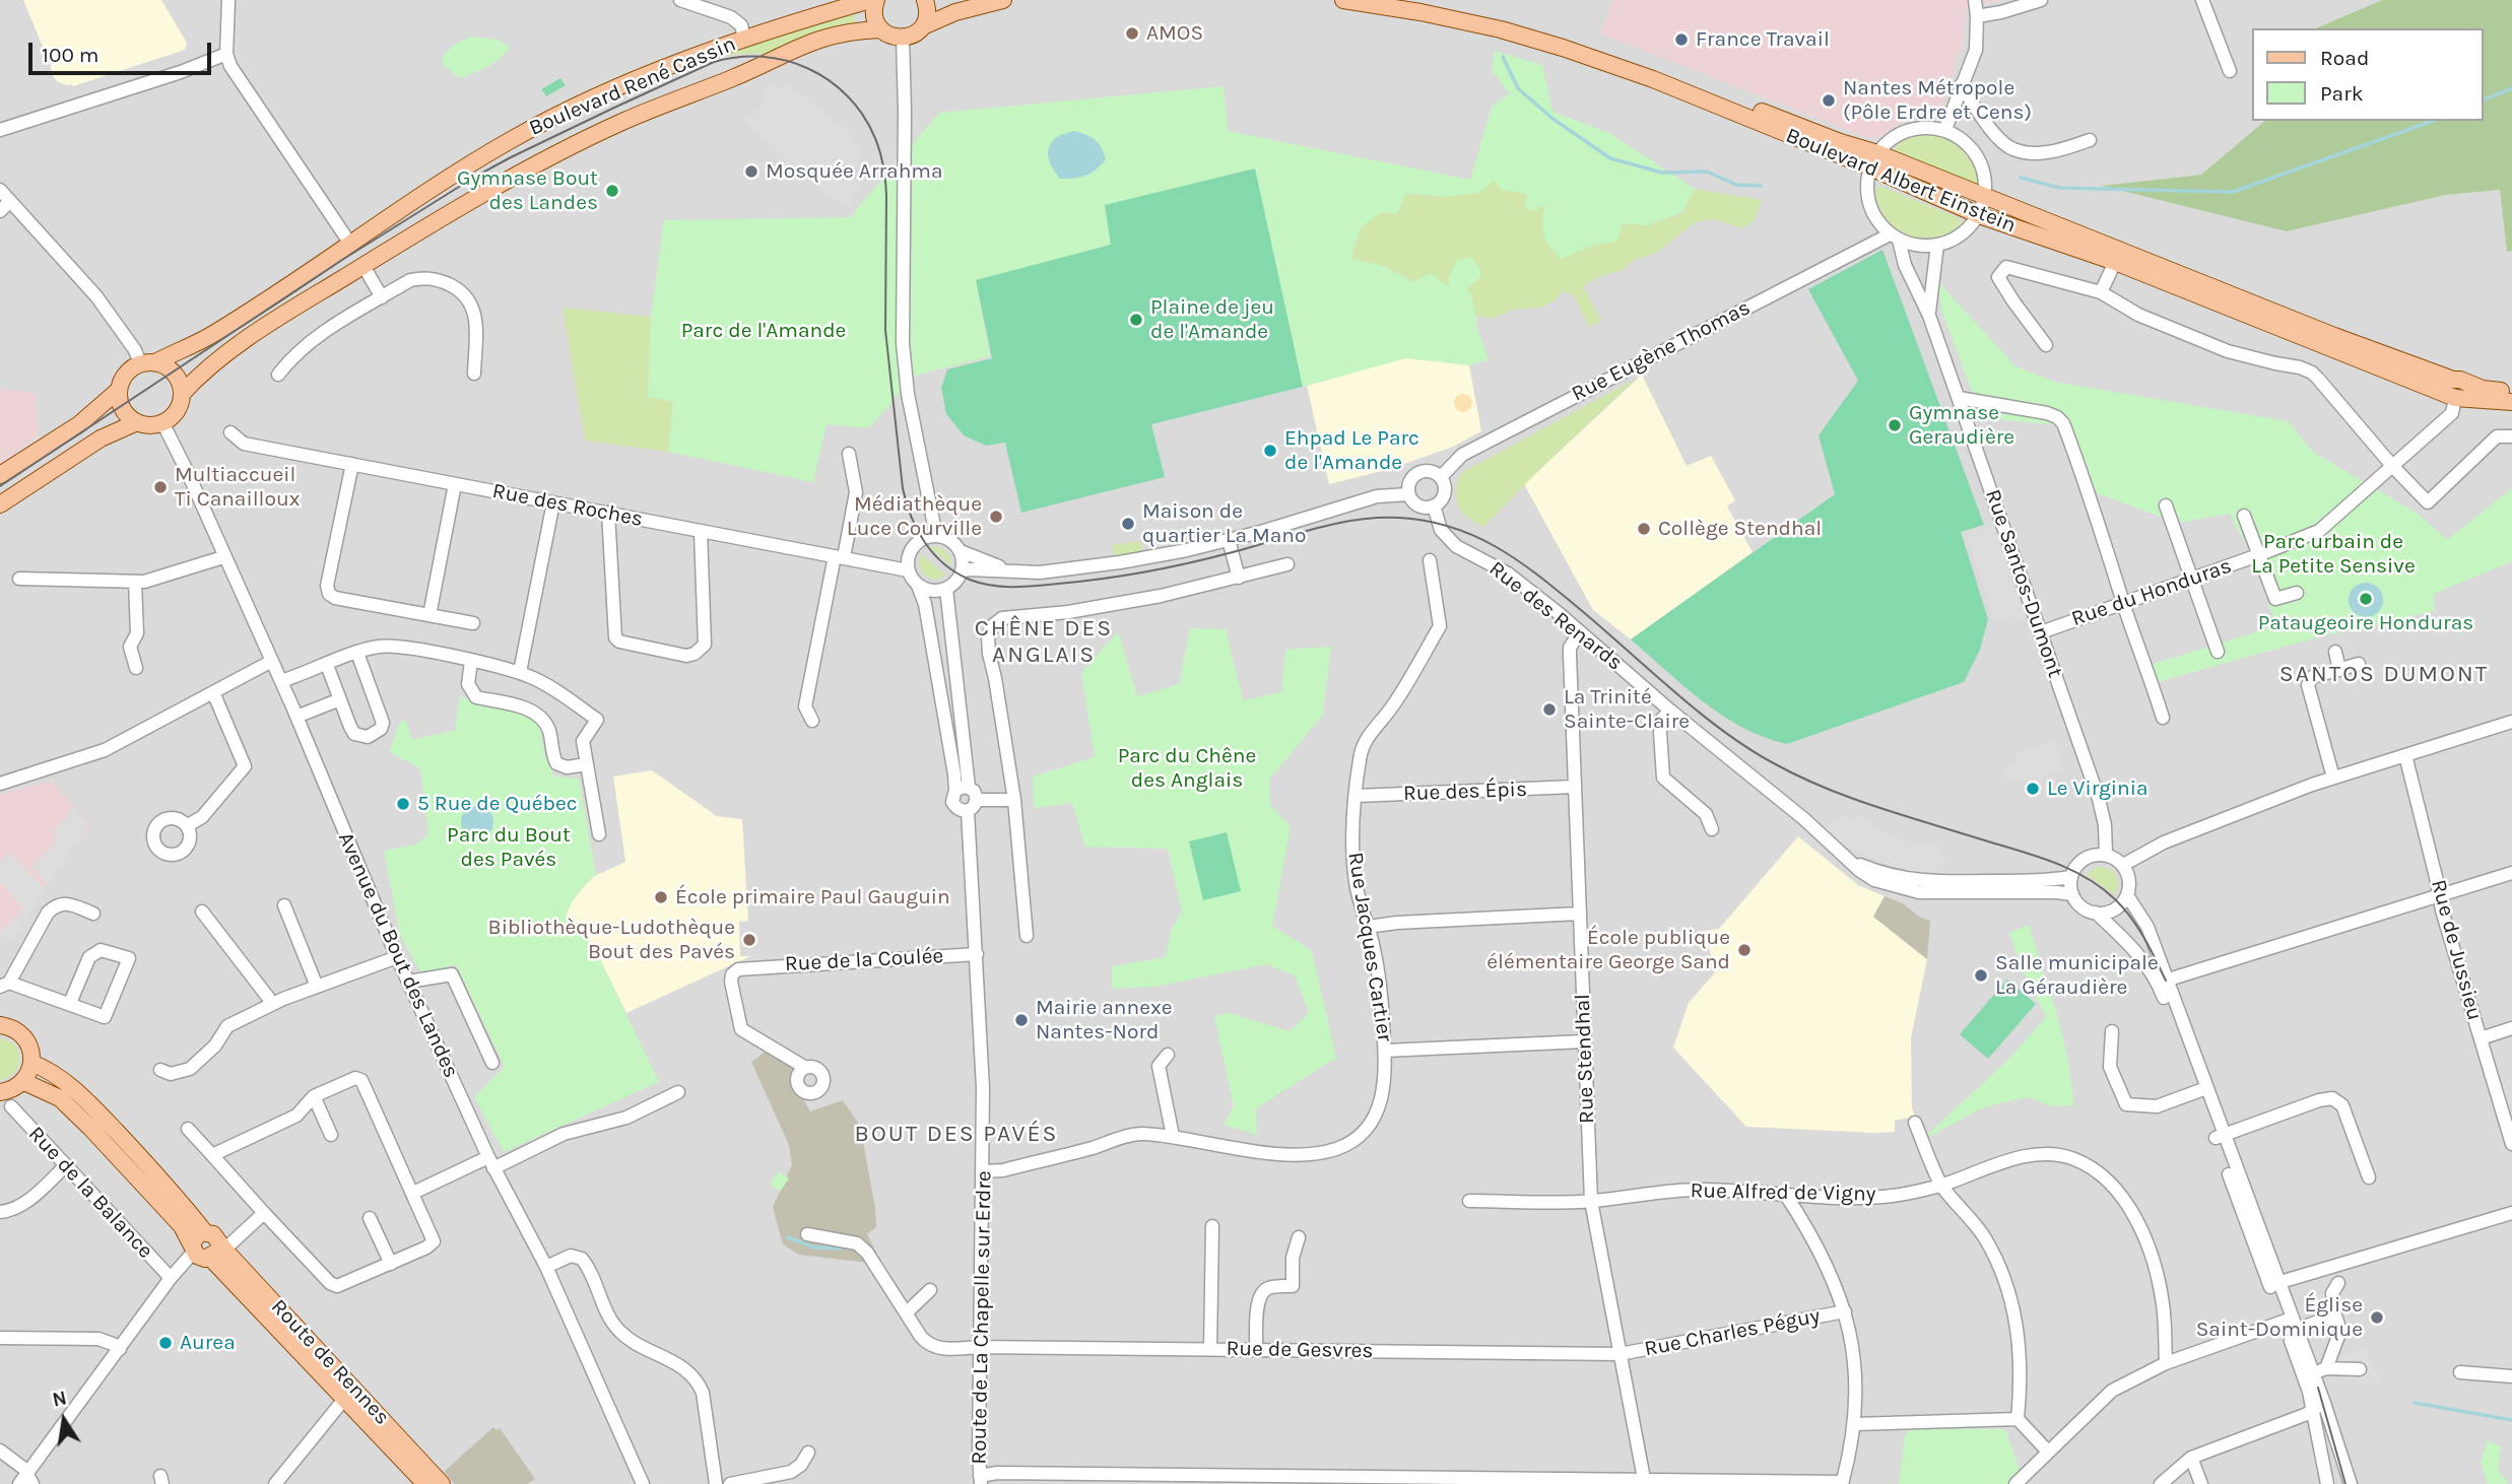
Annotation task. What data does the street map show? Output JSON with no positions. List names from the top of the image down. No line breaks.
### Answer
{"streets":{"main road":["Boulevard René Cassin","Boulevard Albert Einstein","Route de Rennes"],"street":["Rue Eugène Thomas","Rue des Roches","Rue Santos-Dumont","Rue du Honduras","Rue des Renards","Rue des Épis","Rue Jacques Cartier","Rue de Jussieu","Avenue du Bout des Landes","Rue de la Coulée","Rue Stendhal","Rue de la Balance","Rue Alfred de Vigny","Route de La Chapelle sur Erdre","Rue Charles Péguy","Rue de Gesvres"]},"crossings":[["Boulevard René Cassin","Avenue du Bout des Landes"],["Boulevard Albert Einstein","Rue Santos-Dumont"],["Boulevard Albert Einstein","Rue du Honduras"],["Rue Eugène Thomas","Rue Santos-Dumont"],["Rue Eugène Thomas","Rue des Renards"],["Rue Santos-Dumont","Rue du Honduras"],["Rue Santos-Dumont","Rue des Renards"],["Rue des Renards","Rue Stendhal"],["Rue des Épis","Rue Jacques Cartier"],["Rue des Épis","Rue Stendhal"],["Rue Jacques Cartier","Route de La Chapelle sur Erdre"],["Rue de la Coulée","Route de La Chapelle sur Erdre"],["Rue Stendhal","Rue Alfred de Vigny"],["Rue Stendhal","Rue Charles Péguy"],["Rue Stendhal","Rue de Gesvres"],["Route de La Chapelle sur Erdre","Rue de Gesvres"],["Rue Charles Péguy","Rue de Gesvres"]],"districts":["CHÊNE DES ANGLAIS","SANTOS DUMONT","BOUT DES PAVÉS"],"parks":["Parc de l'Amande","Parc urbain de La Petite Sensive","Parc du Chêne des Anglais","Parc du Bout des Pavés"],"places":["AMOS","France Travail","Nantes Métropole (Pôle Erdre et Cens)","Mosquée Arrahma","Gymnase Bout des Landes","Plaine de jeu de l'Amande","Gymnase Geraudière","Ehpad Le Parc de l'Amande","Multiaccueil Ti Canailloux","Médiathèque Luce Courville","Maison de quartier La Mano","Collège Stendhal","Pataugeoire Honduras","La Trinité Sainte-Claire","Le Virginia","5 Rue de Québec","École primaire Paul Gauguin","Bibliothèque-Ludothèque Bout des Pavés","École publique élémentaire George Sand","Salle municipale La Géraudière","Mairie annexe Nantes-Nord","Église Saint-Dominique","Aurea"],"legend":["Road","Park"],"scale_bar":"100 m","north":"top"}
